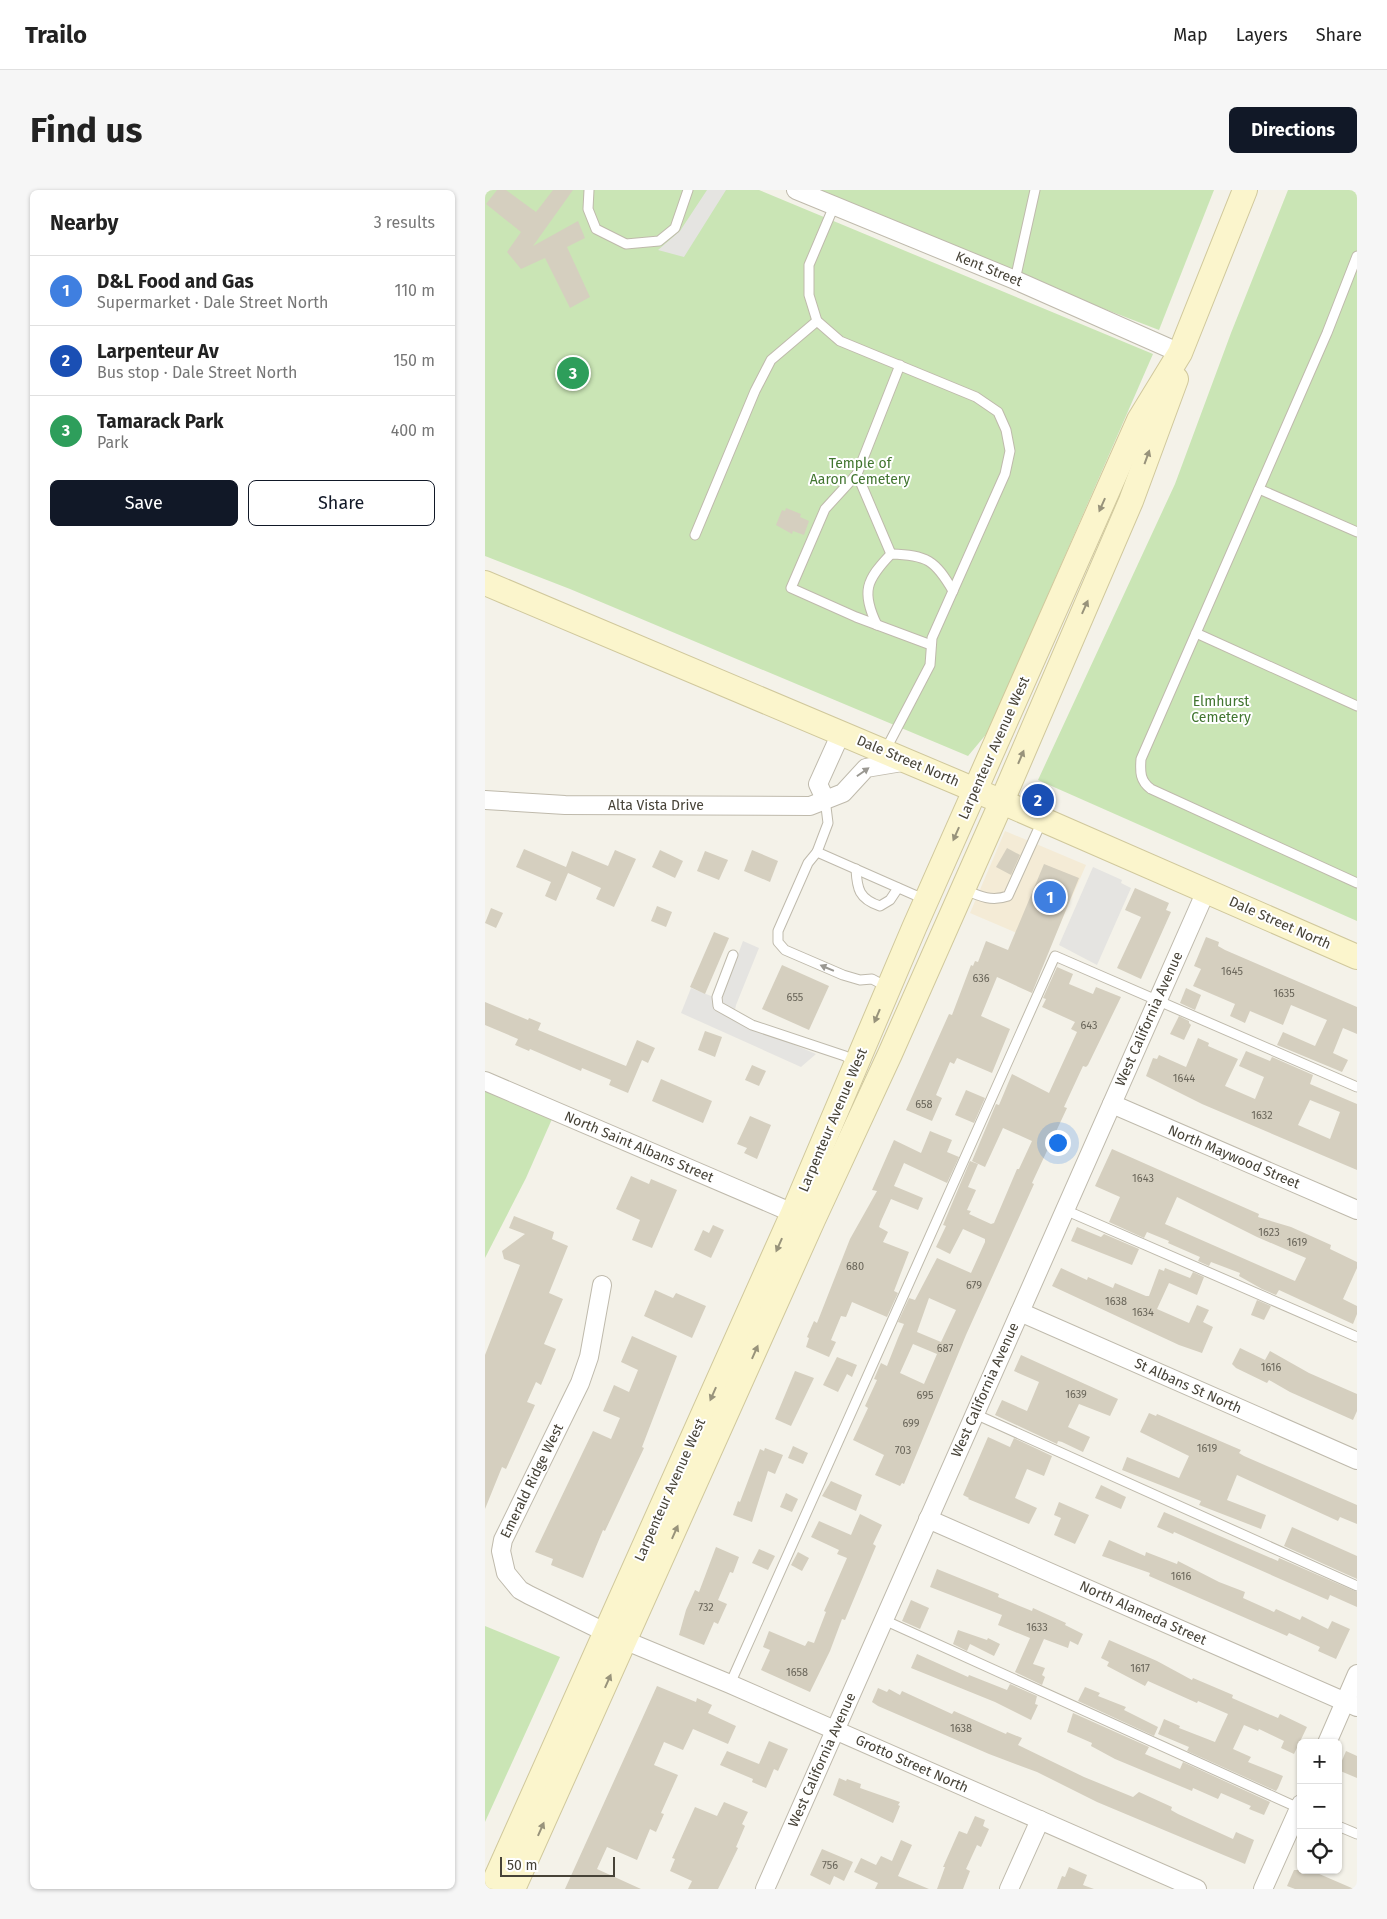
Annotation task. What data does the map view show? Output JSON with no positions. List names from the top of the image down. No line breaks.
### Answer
{"streets":{"main road":["Larpenteur Avenue West","Dale Street North"],"street":["Kent Street","Alta Vista Drive","West California Avenue","North Saint Albans Street","North Maywood Street","St Albans St North","Emerald Ridge West","North Alameda Street","Grotto Street North"]},"crossings":[["Kent Street","Larpenteur Avenue West"],["Larpenteur Avenue West","Dale Street North"],["Larpenteur Avenue West","North Saint Albans Street"],["Larpenteur Avenue West","Emerald Ridge West"],["Larpenteur Avenue West","Grotto Street North"],["Dale Street North","Alta Vista Drive"],["Dale Street North","West California Avenue"],["West California Avenue","North Maywood Street"],["West California Avenue","St Albans St North"],["West California Avenue","North Alameda Street"],["West California Avenue","Grotto Street North"],["Emerald Ridge West","Grotto Street North"]],"parks":["Temple of Aaron Cemetery","Elmhurst Cemetery"],"house_numbers":["1645","636","1635","655","643","1644","658","1632","1643","1623","1619","680","679","1638","1634","687","1616","1639","695","699","1619","703","1616","732","1633","1617","1658","1638","756"],"scale_bar":"50 m","page":{"header":"Trailo","nav":["Map","Layers","Share"],"buttons":["Directions",["Save","Share"]],"title":"Find us","heading":["Nearby","3 results"],"list":[{"mark":"1","name":"D&L Food and Gas","note":"Supermarket · Dale Street North","value":"110 m"},{"mark":"2","name":"Larpenteur Av","note":"Bus stop · Dale Street North","value":"150 m"},{"mark":"3","name":"Tamarack Park","note":"Park","value":"400 m"}],"pins":["3","2","1"],"map_buttons":["+","−"],"scale":"50 m"}}
